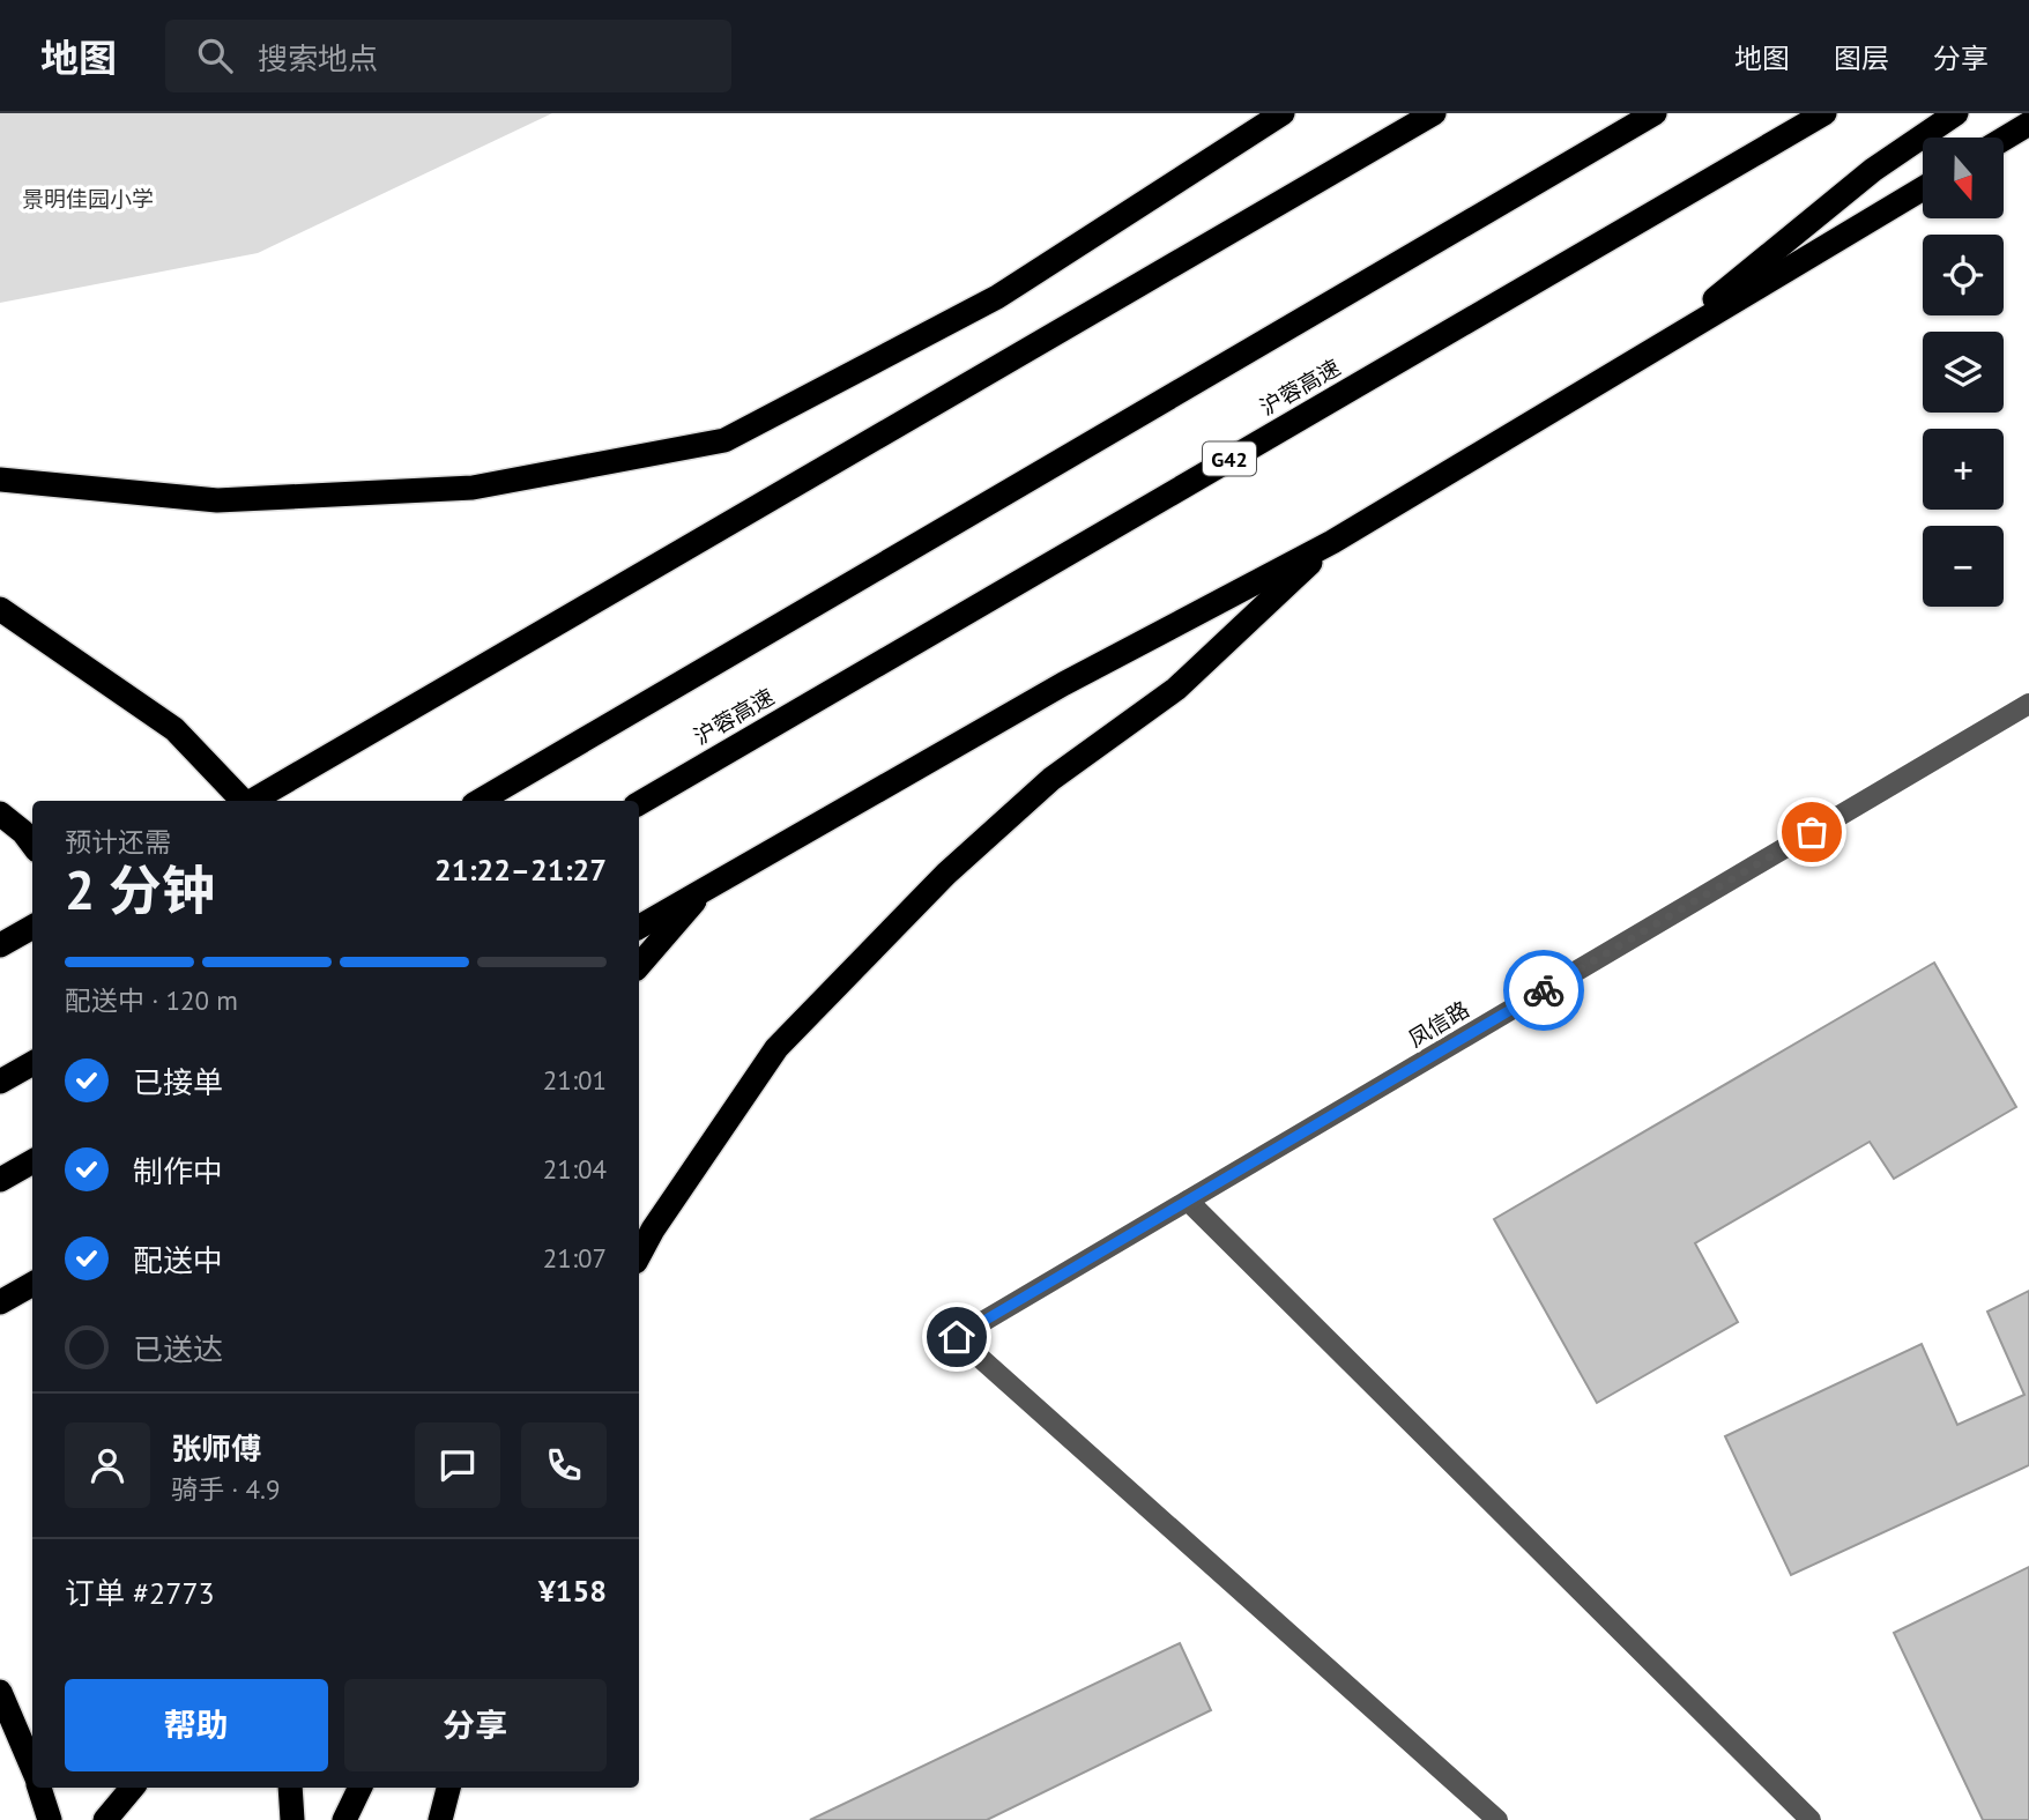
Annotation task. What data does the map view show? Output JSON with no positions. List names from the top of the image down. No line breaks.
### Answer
{"streets":{"highway":["沪蓉高速","G42"],"street":["凤信路"]},"parks":["景明佳园小学"],"north":"bottom","page":{"header":"地图","search":"搜索地点","nav":["地图","图层","分享"],"map_buttons":["+","−"],"heading":["2 分钟","预计还需","21:22–21:27"],"panel":["张师傅","骑手 · 4.9","订单 #2773","¥158"],"bar":"配送中 · 120 m","list":[["已接单","21:01"],["制作中","21:04"],["配送中","21:07"],"已送达"],"buttons":["帮助","分享"]}}
